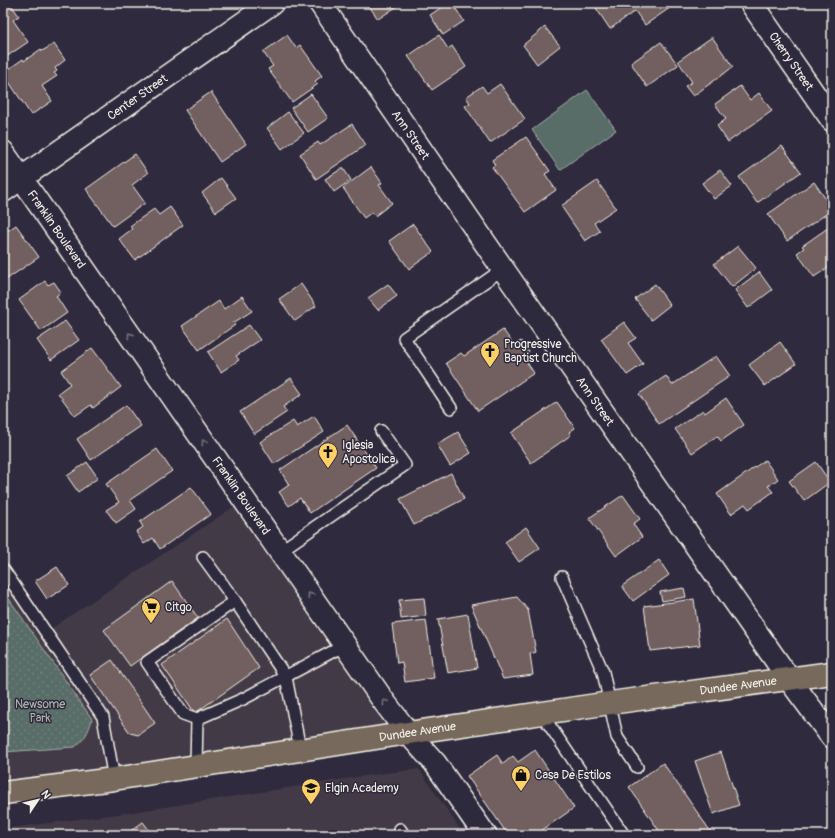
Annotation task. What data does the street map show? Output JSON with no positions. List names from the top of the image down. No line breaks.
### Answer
{"streets":{"main road":["Dundee Avenue"],"street":["Cherry Street","Center Street","Ann Street","Franklin Boulevard"]},"crossings":[["Center Street","Franklin Boulevard"],["Ann Street","Dundee Avenue"],["Franklin Boulevard","Dundee Avenue"]],"one_way":["Franklin Boulevard"],"parks":["Newsome Park"],"places":{"church":["Progressive Baptist Church","Iglesia Apostolica"],"supermarket":["Citgo"],"shop":["Casa De Estilos"],"school or university":["Elgin Academy"]},"north":"top right"}
